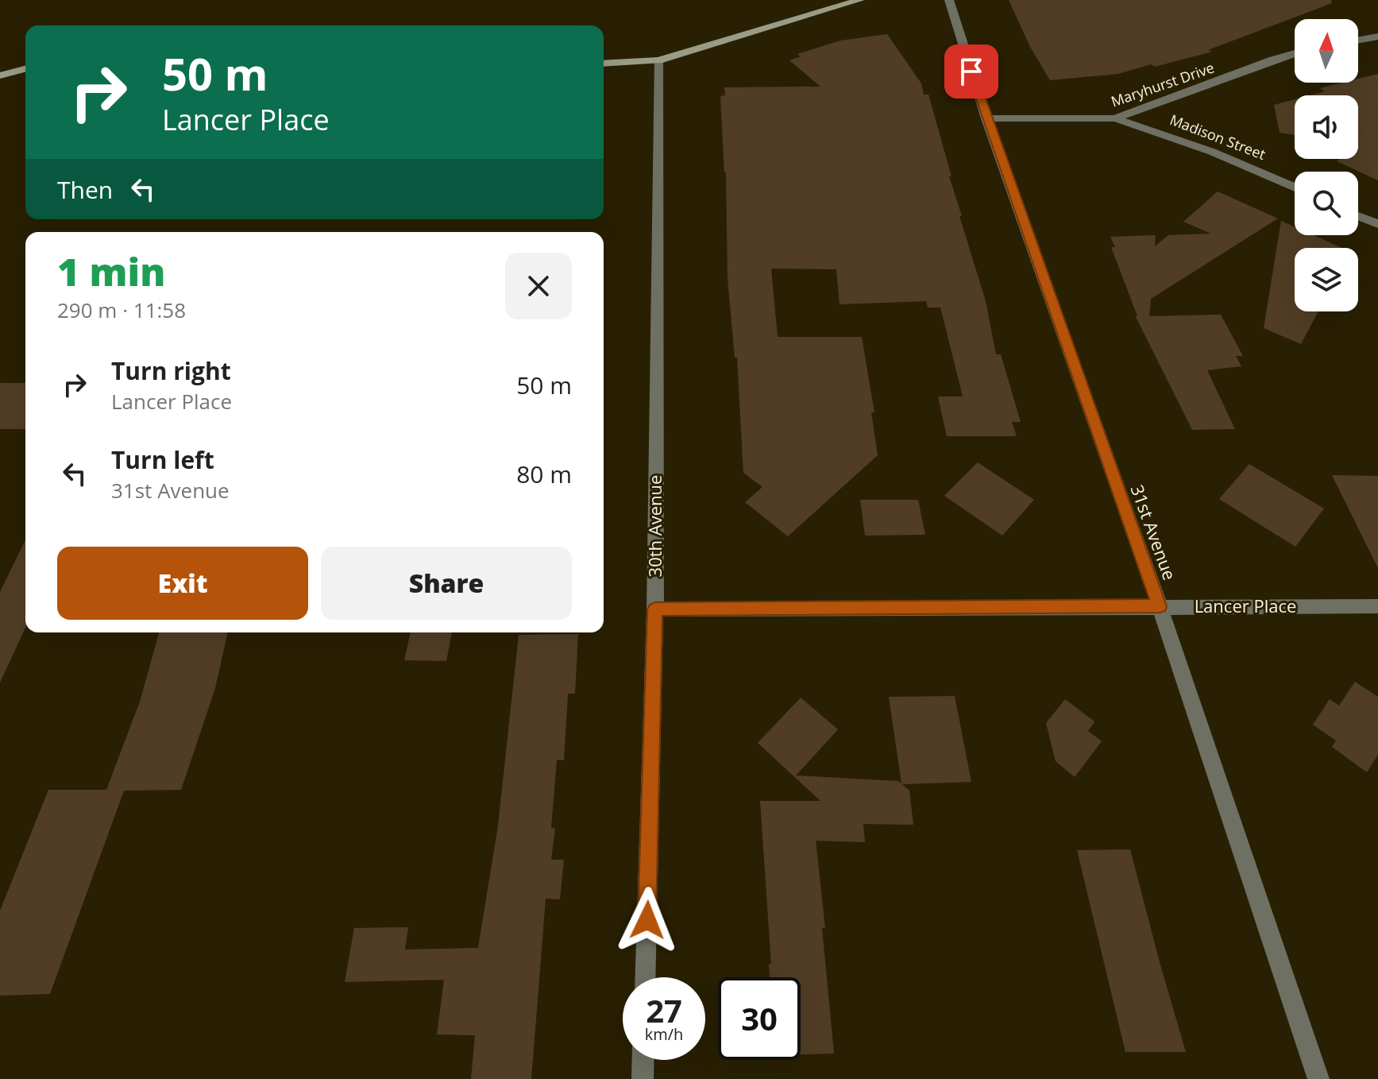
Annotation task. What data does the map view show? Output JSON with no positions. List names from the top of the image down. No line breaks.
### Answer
{"streets":{"street":["Maryhurst Drive","Madison Street","30th Avenue","31st Avenue","Lancer Place"]},"crossings":[["Maryhurst Drive","Madison Street"],["Maryhurst Drive","31st Avenue"],["30th Avenue","Lancer Place"],["31st Avenue","Lancer Place"]],"north":"top","page":{"turn":["50 m","Lancer Place"],"then":"Then","heading":["1 min","290 m · 11:58"],"list":[{"name":"Turn right","note":"Lancer Place","value":"50 m"},{"name":"Turn left","note":"31st Avenue","value":"80 m"}],"buttons":["Exit","Share"],"speed":"27 km/h","limit":"30"}}
